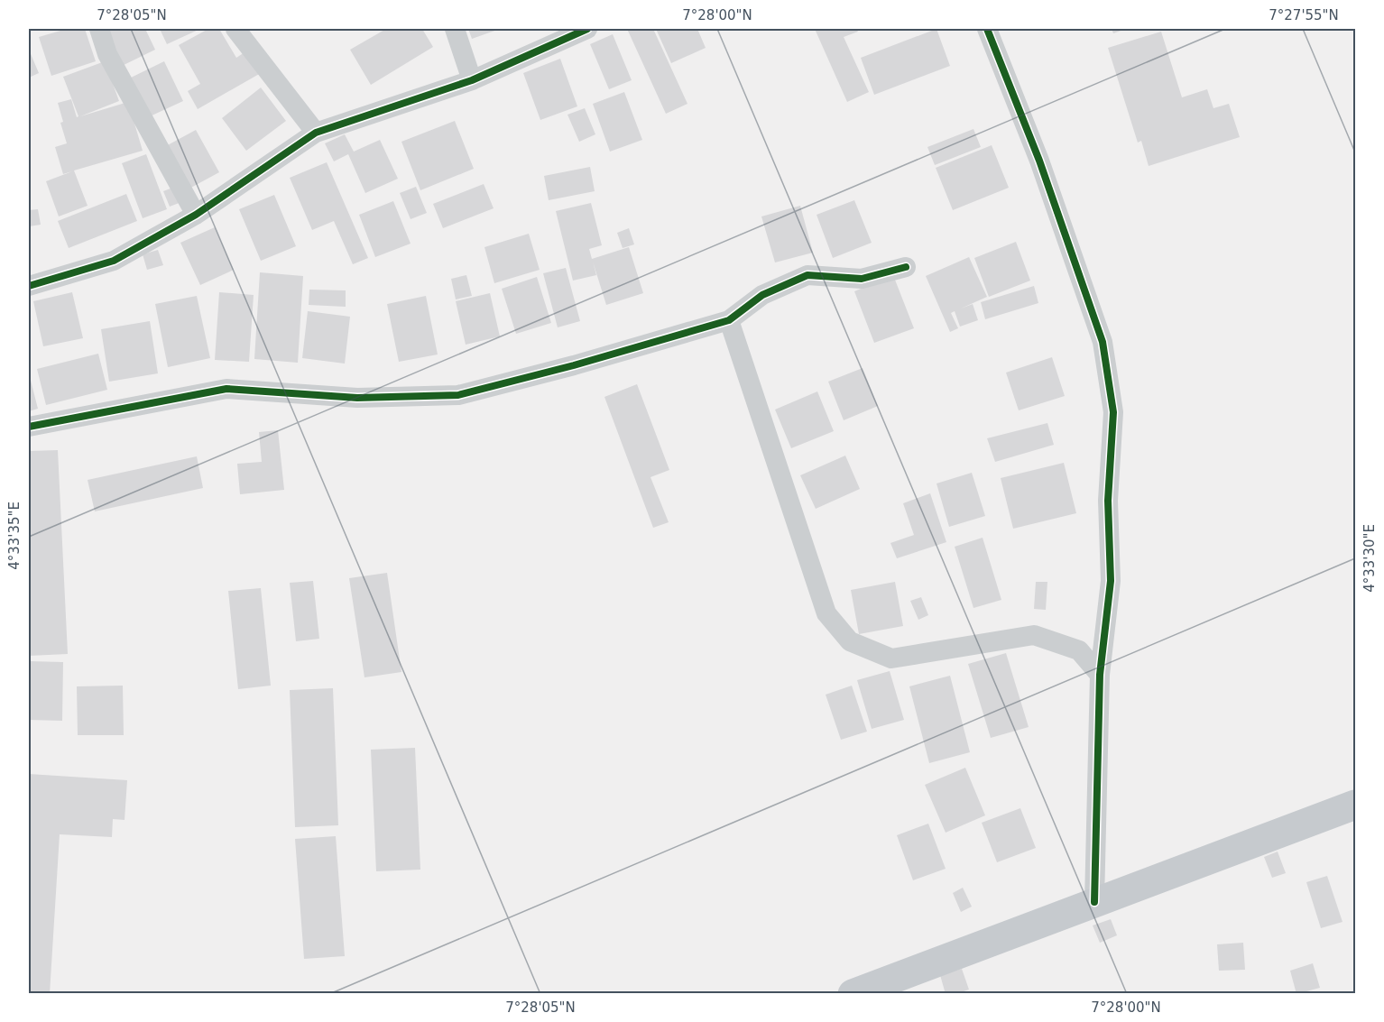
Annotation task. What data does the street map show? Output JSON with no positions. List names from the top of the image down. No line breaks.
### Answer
{"coordinates":["7°28'05\"N","7°28'00\"N","7°27'55\"N","4°33'35\"E","4°33'30\"E"]}
